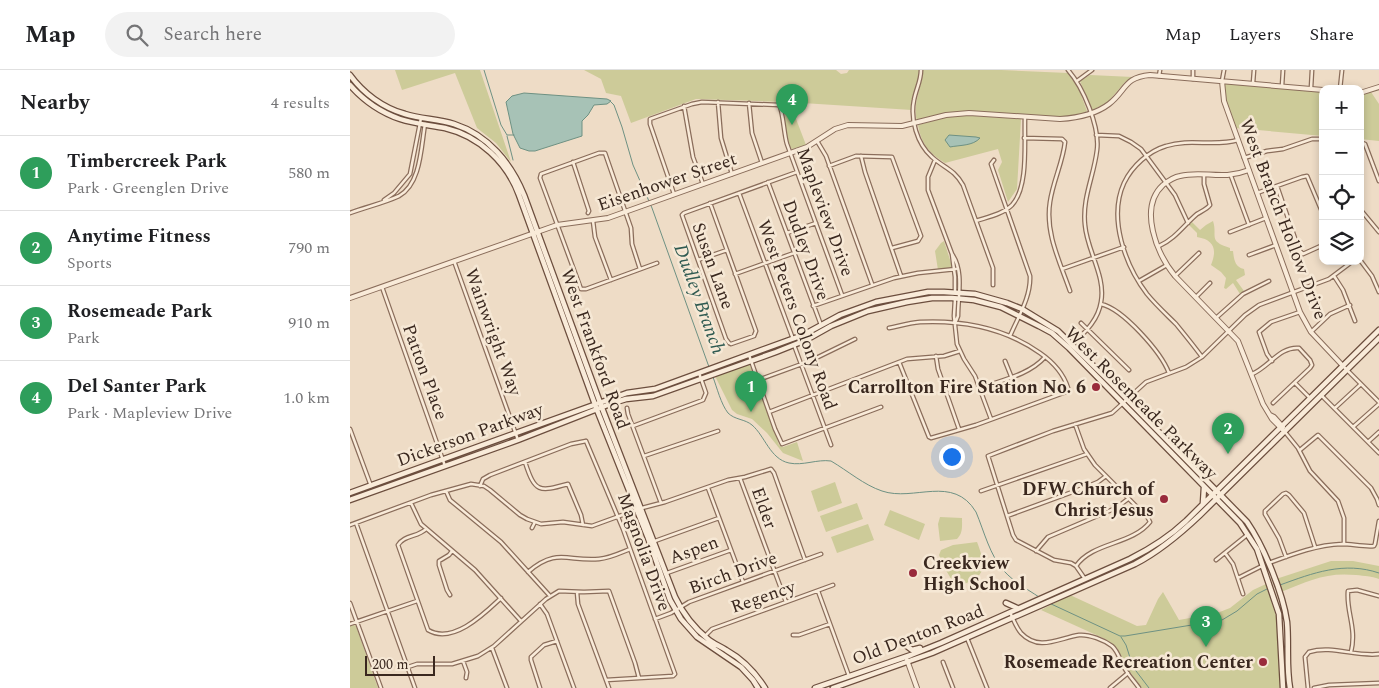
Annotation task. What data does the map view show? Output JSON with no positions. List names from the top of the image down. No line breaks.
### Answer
{"streets":{"main road":["West Frankford Road","West Rosemeade Parkway","Dickerson Parkway","Old Denton Road"],"street":["Eisenhower Street","Mapleview Drive","West Branch Hollow Drive","Dudley Drive","Susan Lane","West Peters Colony Road","Wainwright Way","Patton Place","Elder","Aspen","Magnolia Drive","Birch Drive","Regency"]},"crossings":[["Eisenhower Street","Mapleview Drive"],["Eisenhower Street","West Branch Hollow Drive"],["Eisenhower Street","Wainwright Way"],["Eisenhower Street","West Frankford Road"],["Eisenhower Street","Patton Place"],["Mapleview Drive","Susan Lane"],["West Branch Hollow Drive","Old Denton Road"],["Dudley Drive","Susan Lane"],["Dudley Drive","West Rosemeade Parkway"],["Susan Lane","West Peters Colony Road"],["West Peters Colony Road","West Rosemeade Parkway"],["Wainwright Way","Dickerson Parkway"],["West Frankford Road","West Rosemeade Parkway"],["West Frankford Road","Dickerson Parkway"],["West Frankford Road","Aspen"],["West Frankford Road","Birch Drive"],["West Frankford Road","Regency"],["Patton Place","Dickerson Parkway"],["West Rosemeade Parkway","Dickerson Parkway"],["West Rosemeade Parkway","Old Denton Road"],["Elder","Birch Drive"],["Elder","Regency"],["Magnolia Drive","Birch Drive"]],"water":["Dudley Branch"],"places":["Carrollton Fire Station No. 6","DFW Church of Christ Jesus","Creekview High School","Rosemeade Recreation Center"],"scale_bar":"200 m","page":{"header":"Map","search":"Search here","nav":["Map","Layers","Share"],"heading":["Nearby","4 results"],"pins":["4","1","2","3"],"map_buttons":["+","−"],"list":[{"mark":"1","name":"Timbercreek Park","note":"Park · Greenglen Drive","value":"580 m"},{"mark":"2","name":"Anytime Fitness","note":"Sports","value":"790 m"},{"mark":"3","name":"Rosemeade Park","note":"Park","value":"910 m"},{"mark":"4","name":"Del Santer Park","note":"Park · Mapleview Drive","value":"1.0 km"}],"scale":"200 m"}}
